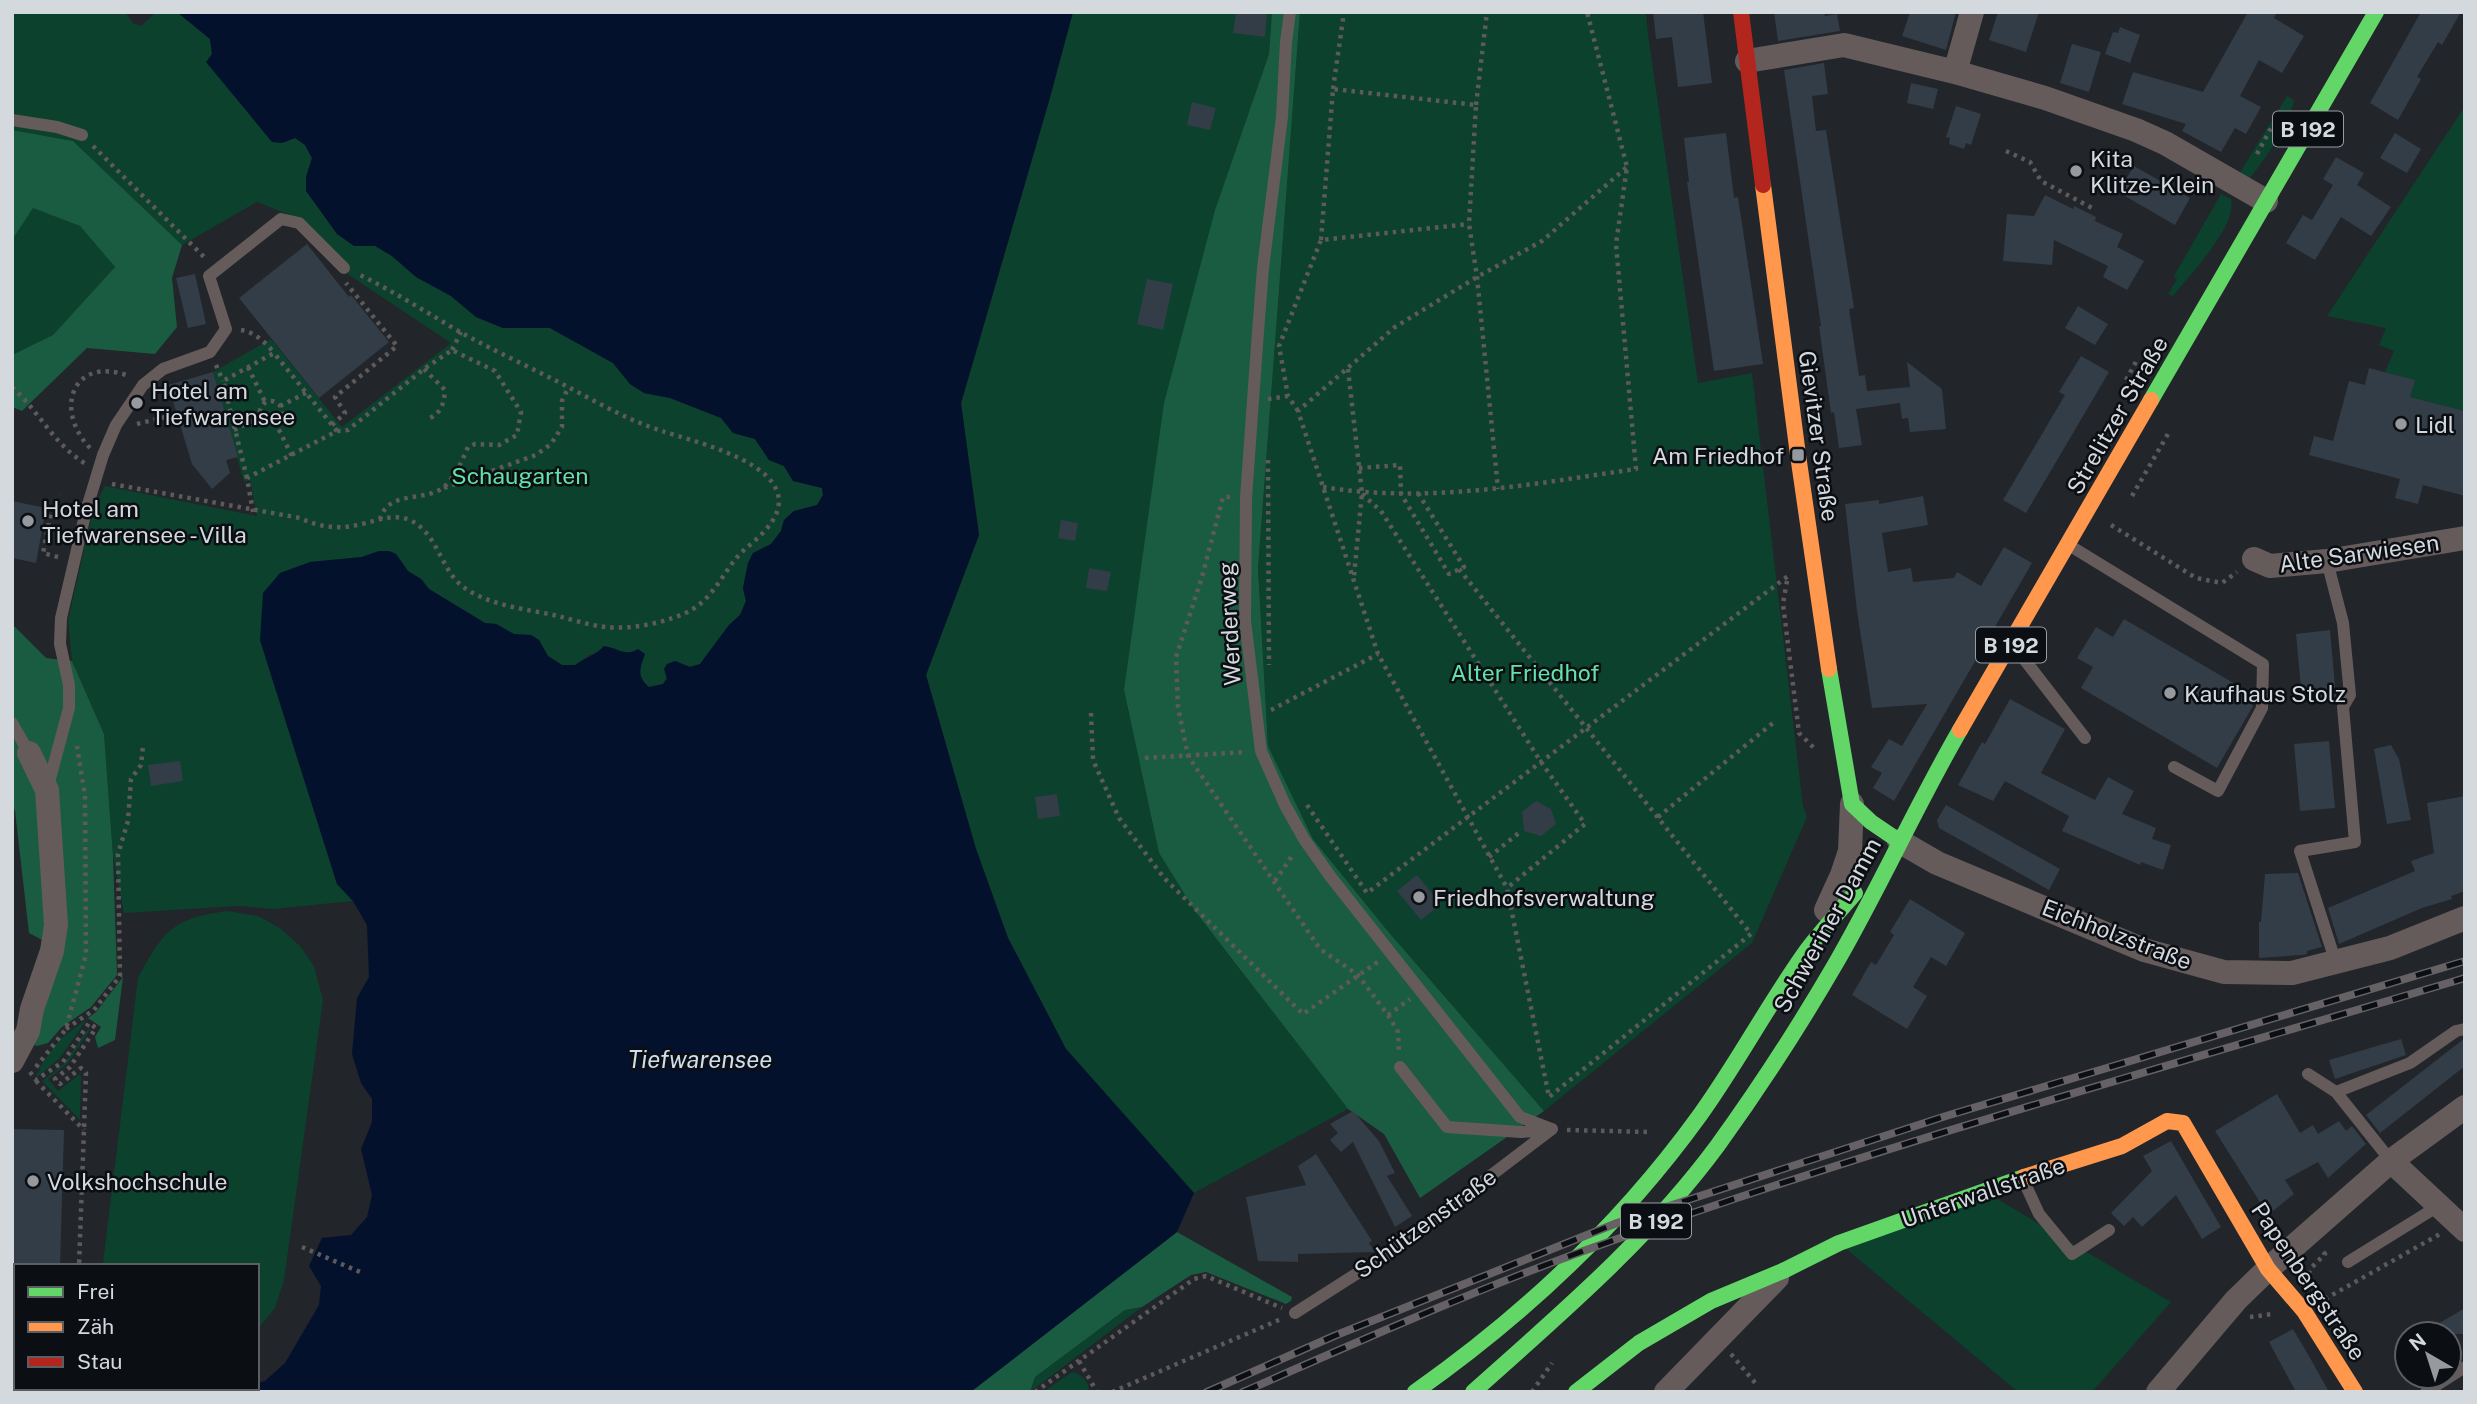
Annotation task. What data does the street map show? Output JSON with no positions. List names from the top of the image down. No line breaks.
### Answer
{"streets":{"main road":["B 192","Strelitzer Straße","Gievitzer Straße","Schweriner Damm","Unterwallstraße","Papenbergstraße"],"street":["Alte Sarwiesen","Eichholzstraße"],"lane":["Werderweg","Schützenstraße"]},"crossings":[["Strelitzer Straße","Schweriner Damm"],["Strelitzer Straße","Eichholzstraße"],["Werderweg","Schützenstraße"],["Schweriner Damm","Eichholzstraße"],["Unterwallstraße","Papenbergstraße"]],"water":["Tiefwarensee"],"parks":["Schaugarten","Alter Friedhof"],"places":{"other":["Kita Klitze-Klein","Hotel am Tiefwarensee","Lidl","Hotel am Tiefwarensee - Villa","Kaufhaus Stolz","Friedhofsverwaltung","Volkshochschule"],"transit":["Am Friedhof"]},"legend":["Frei","Zäh","Stau"],"north":"top left"}
